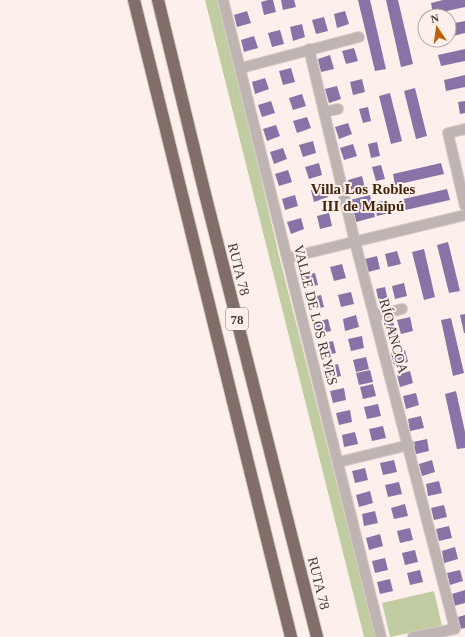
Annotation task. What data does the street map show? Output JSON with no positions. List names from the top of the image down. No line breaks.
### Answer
{"streets":{"highway":["RUTA 78","78"],"street":["VALLE DE LOS REYES","RÍO ANCOA"]},"districts":["Villa Los Robles III de Maipú"],"north":"top"}
